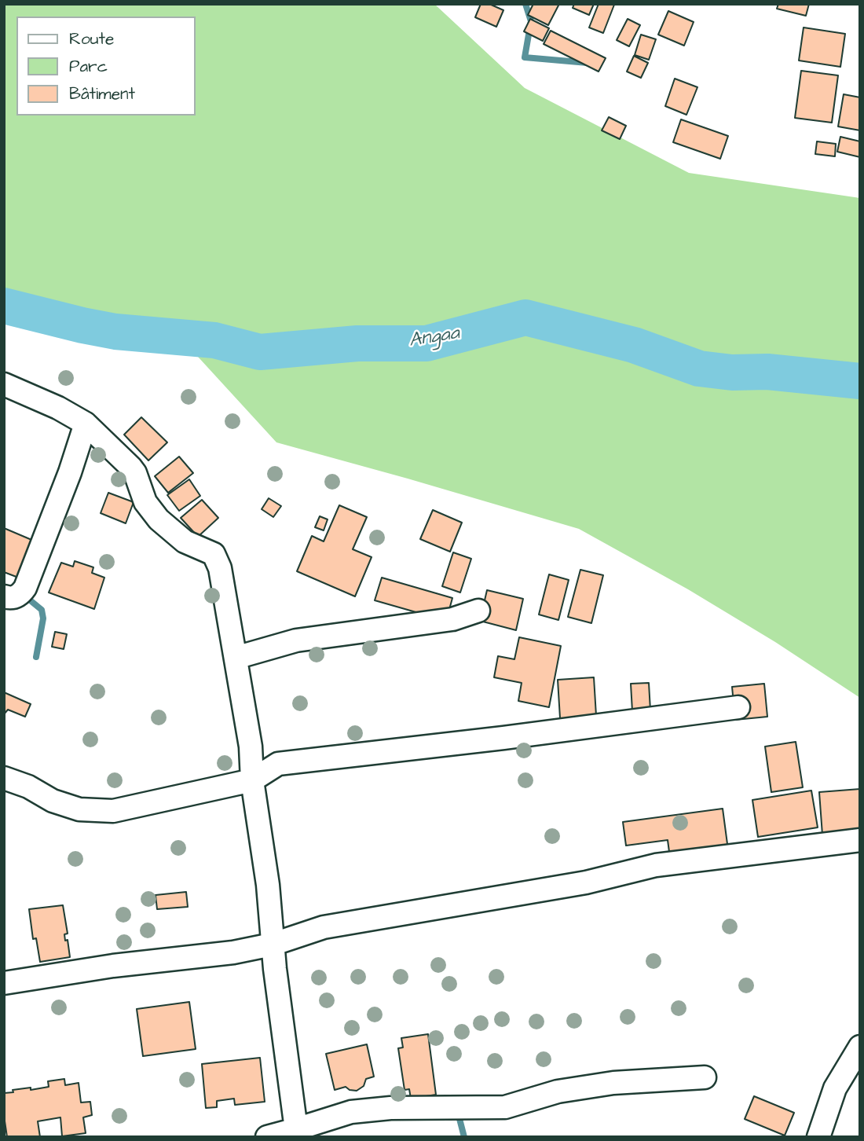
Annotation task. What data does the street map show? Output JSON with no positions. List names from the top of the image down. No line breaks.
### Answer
{"water":["Angaa"],"legend":["Route","Parc","Bâtiment"]}
